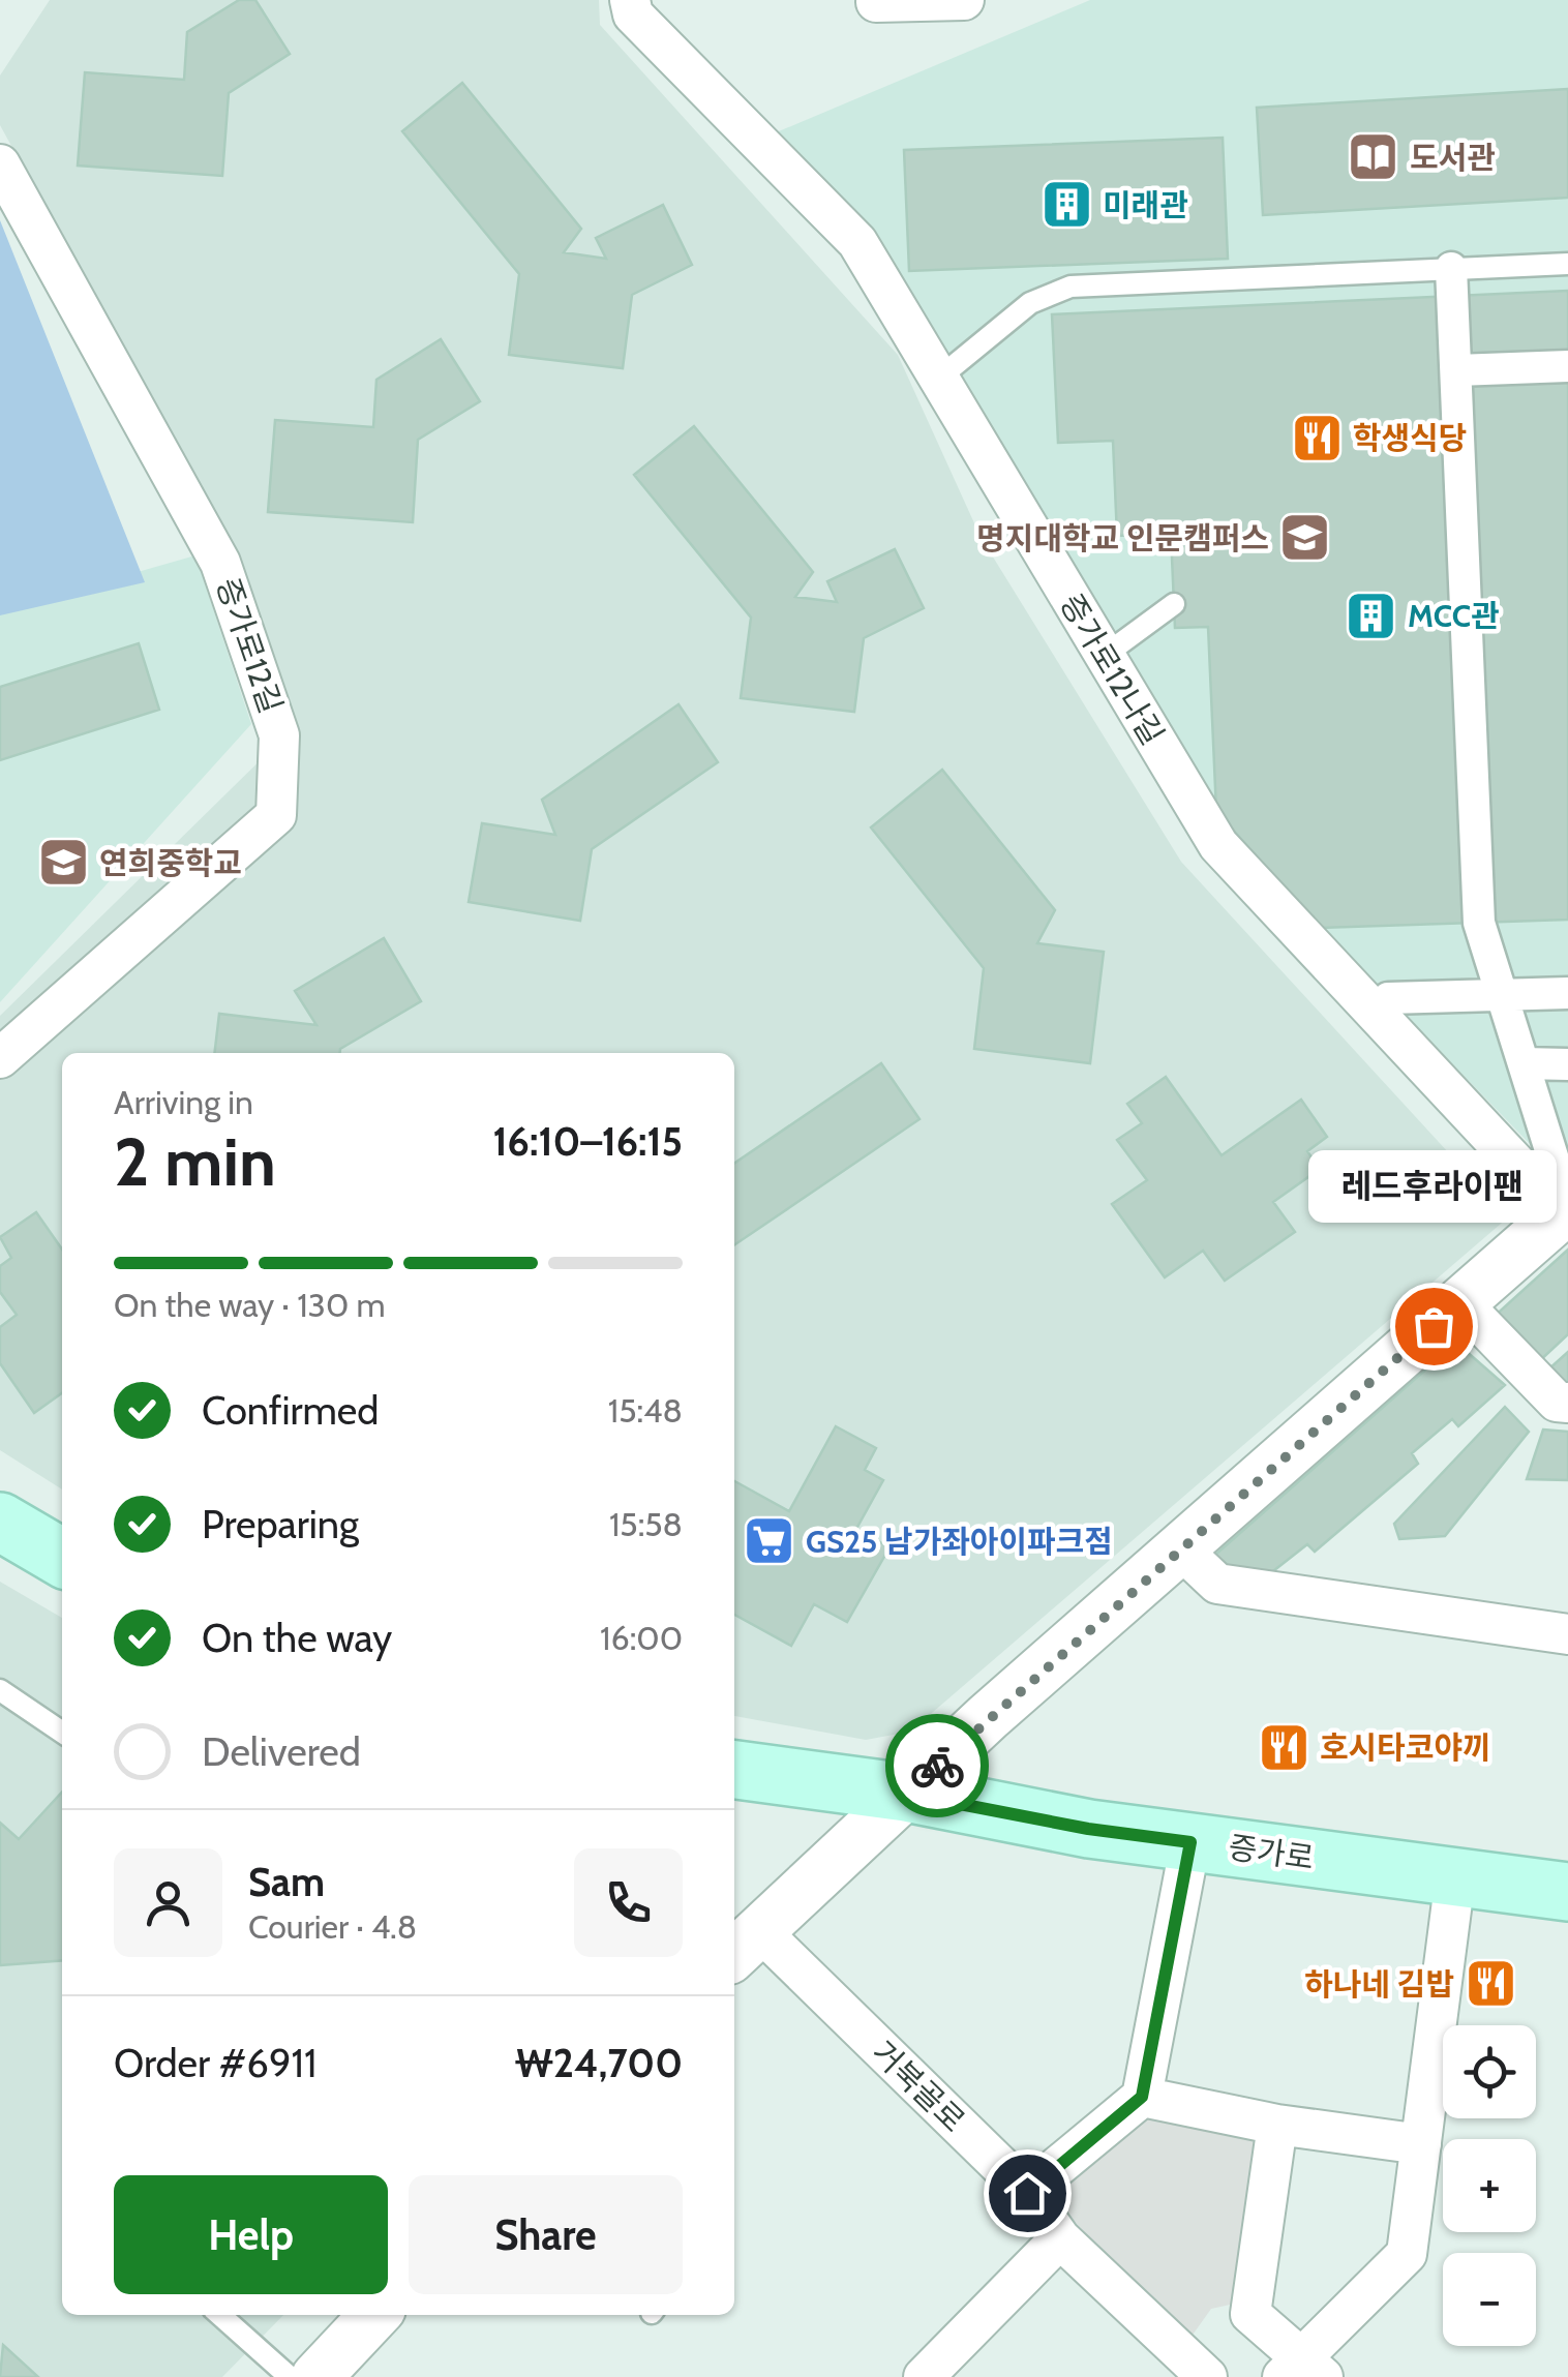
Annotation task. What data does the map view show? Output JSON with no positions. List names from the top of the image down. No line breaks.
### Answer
{"streets":{"main road":["증가로"],"street":["증가로12길","증가로12나길","거북골로"]},"crossings":[["증가로12나길","거북골로"],["증가로","거북골로"]],"places":{"library":["도서관"],"building":["미래관","MCC관"],"restaurant":["학생식당","호시타코야끼","하나네 김밥"],"school or university":["명지대학교 인문캠퍼스","연희중학교"],"other":["레드후라이팬"],"supermarket":["GS25 남가좌아이파크점"]},"page":{"heading":["2 min","Arriving in","16:10–16:15"],"panel":["Sam","Courier · 4.8","Order #6911","₩24,700"],"bubble":"레드후라이팬","bar":"On the way · 130 m","list":[["Confirmed","15:48"],["Preparing","15:58"],["On the way","16:00"],"Delivered"],"map_buttons":["+","−"],"buttons":["Help","Share"]}}
